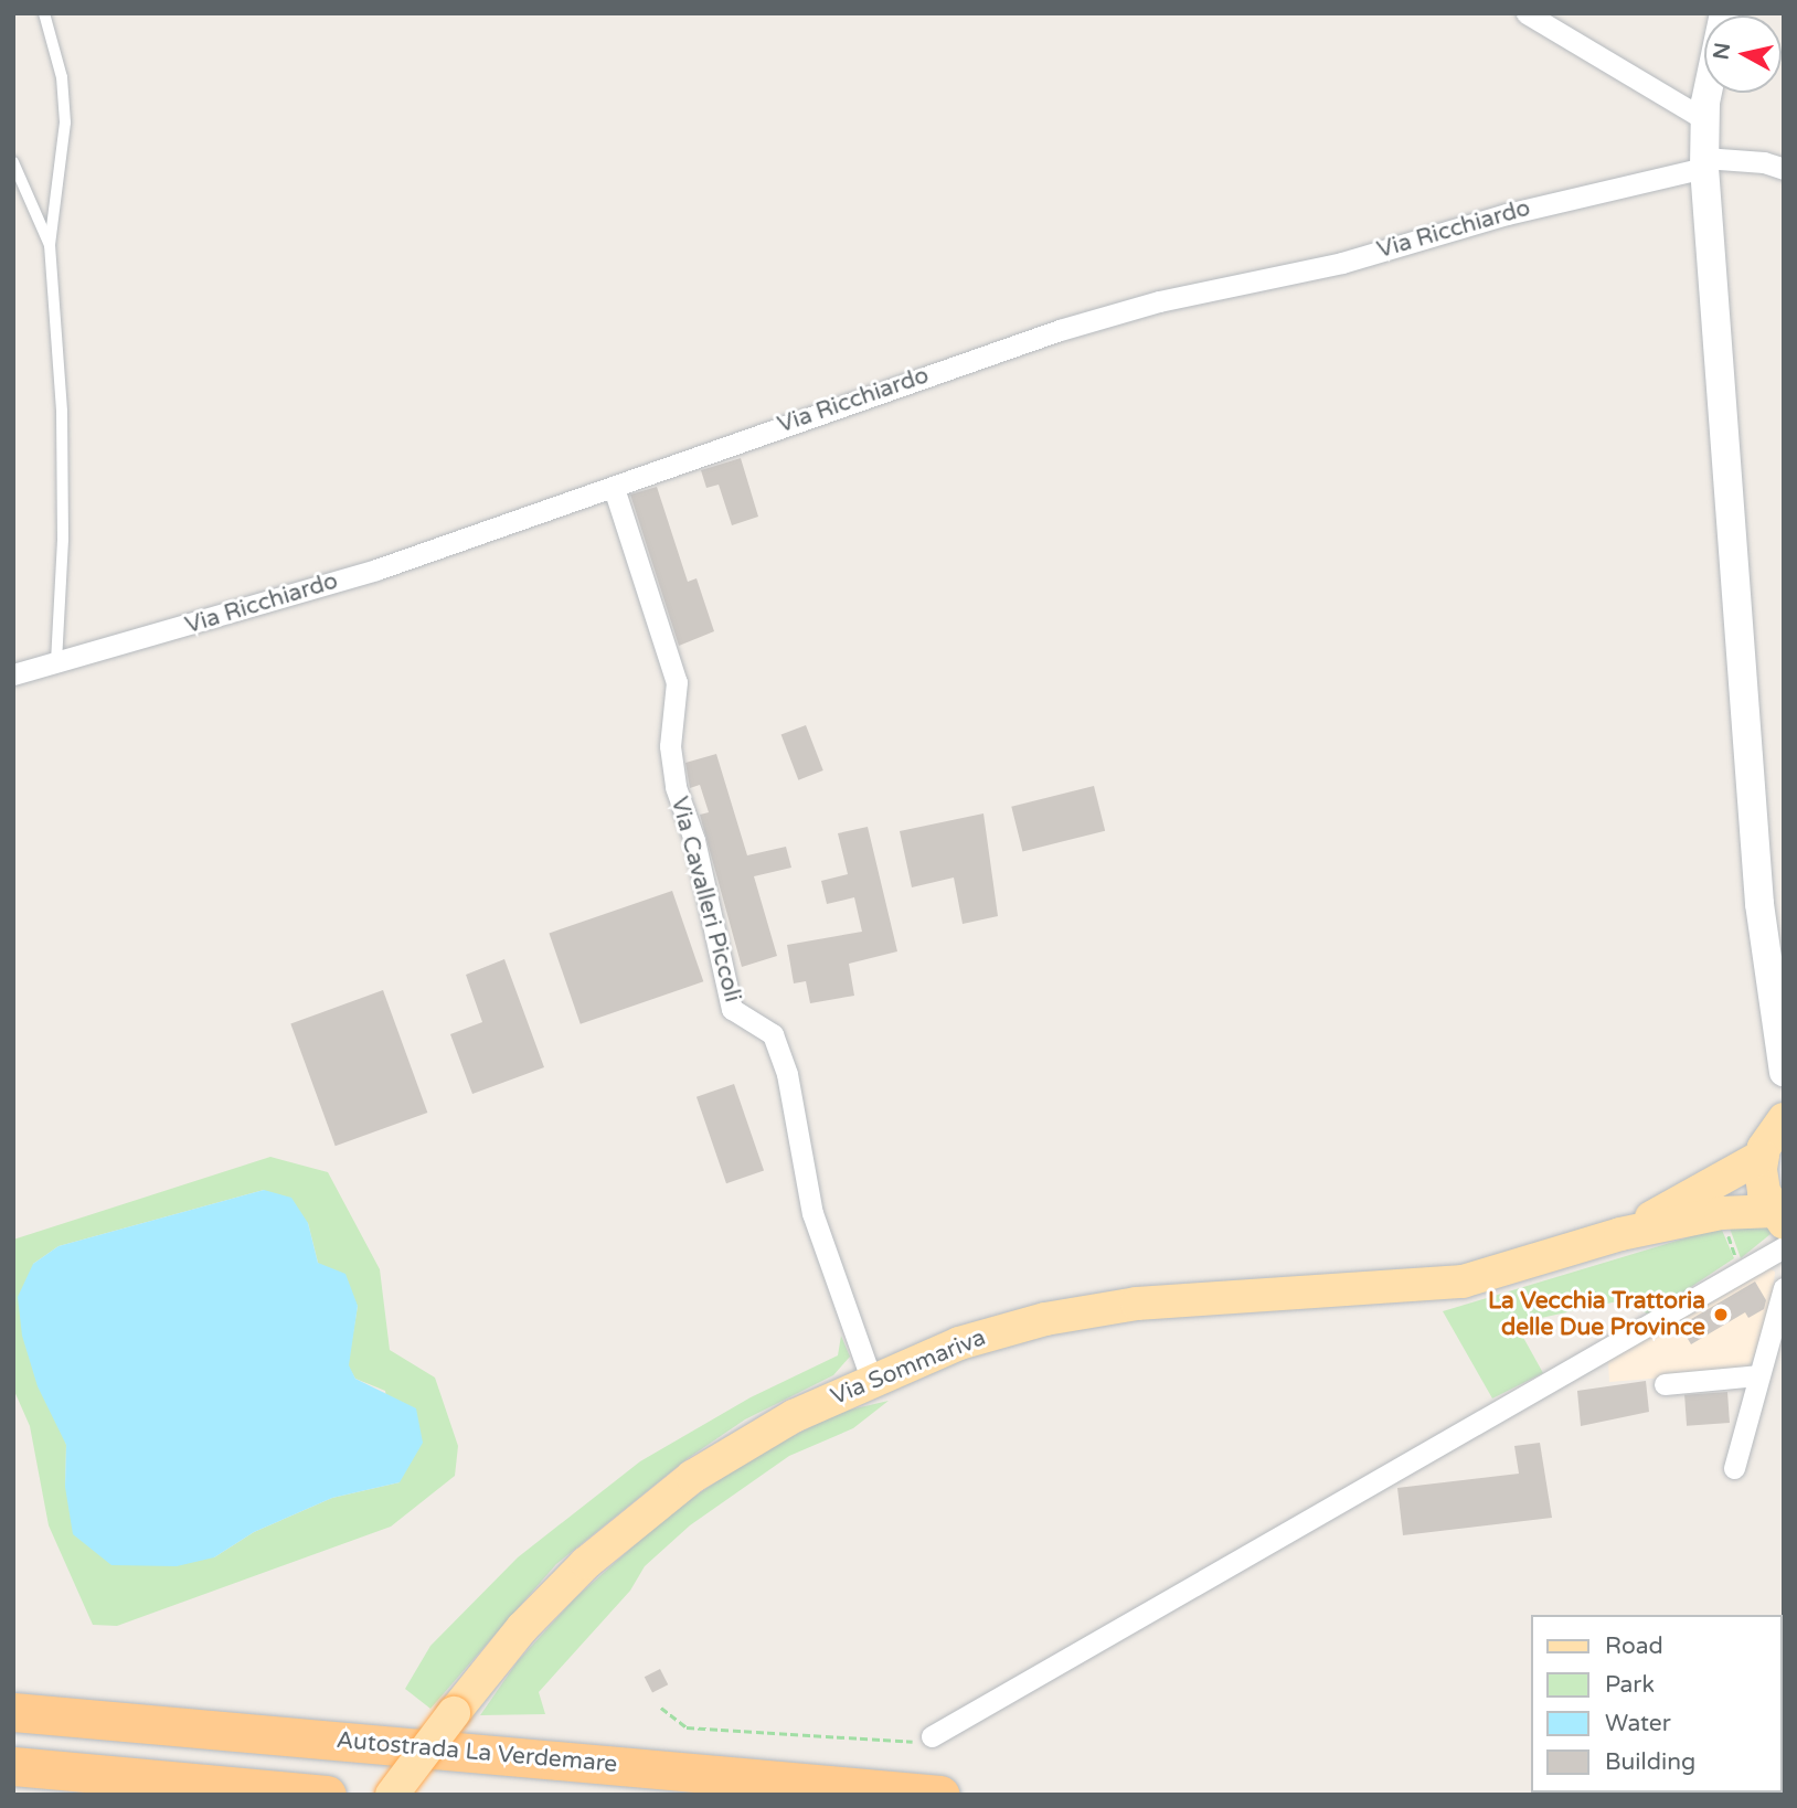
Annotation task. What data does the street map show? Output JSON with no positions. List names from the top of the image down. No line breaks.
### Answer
{"streets":{"highway":["Autostrada La Verdemare"],"main road":["Via Sommariva"],"street":["Via Ricchiardo","Via Cavalleri Piccoli"]},"crossings":[["Via Ricchiardo","Via Cavalleri Piccoli"],["Via Cavalleri Piccoli","Via Sommariva"]],"places":["La Vecchia Trattoria delle Due Province"],"legend":["Road","Park","Water","Building"],"north":"left"}
